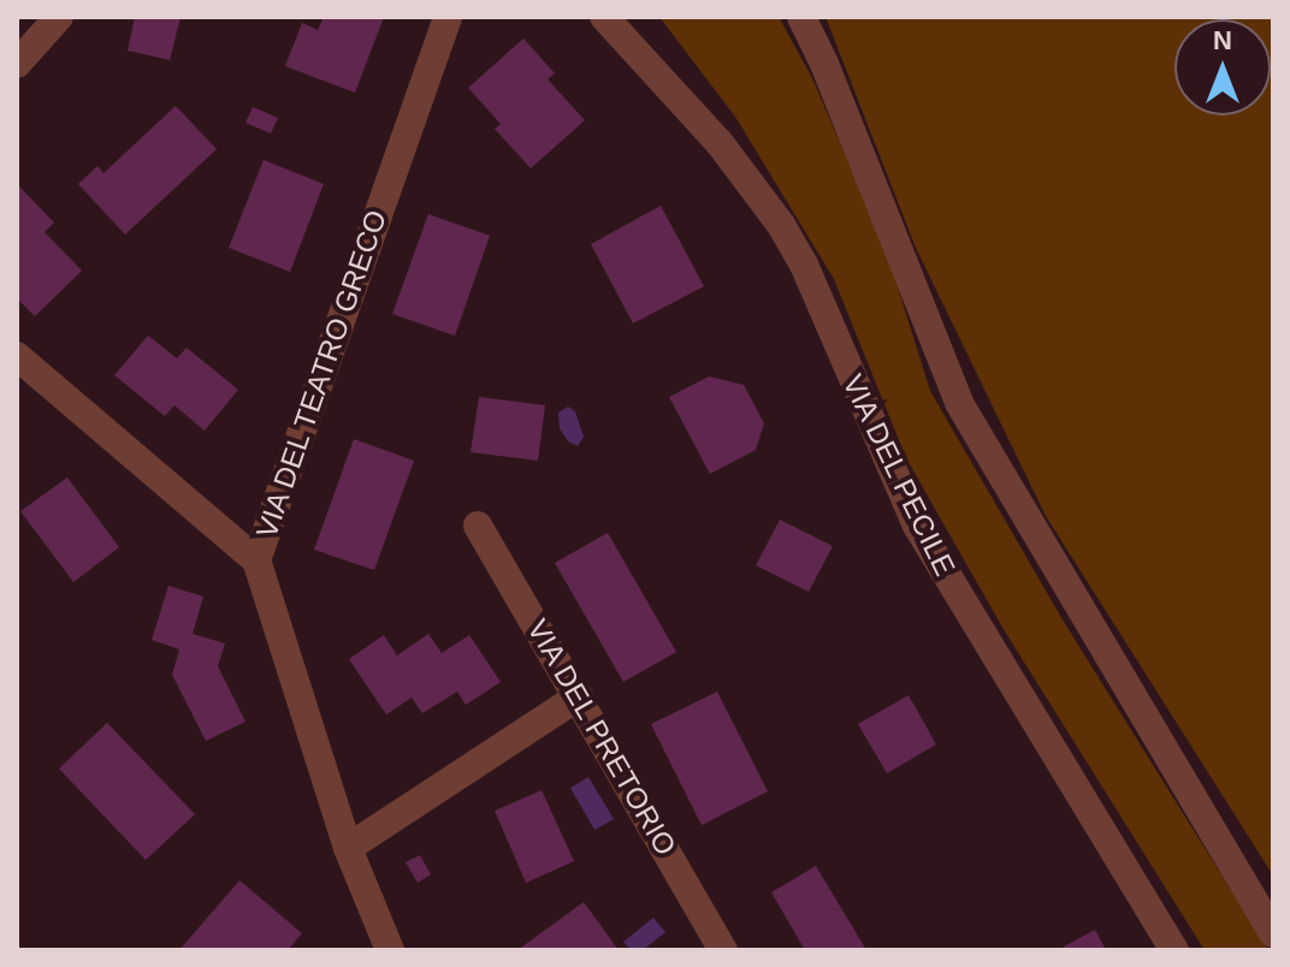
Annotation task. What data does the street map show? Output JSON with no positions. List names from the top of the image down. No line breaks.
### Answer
{"streets":{"street":["VIA DEL TEATRO GRECO","VIA DEL PECILE","VIA DEL PRETORIO"]},"north":"top"}
